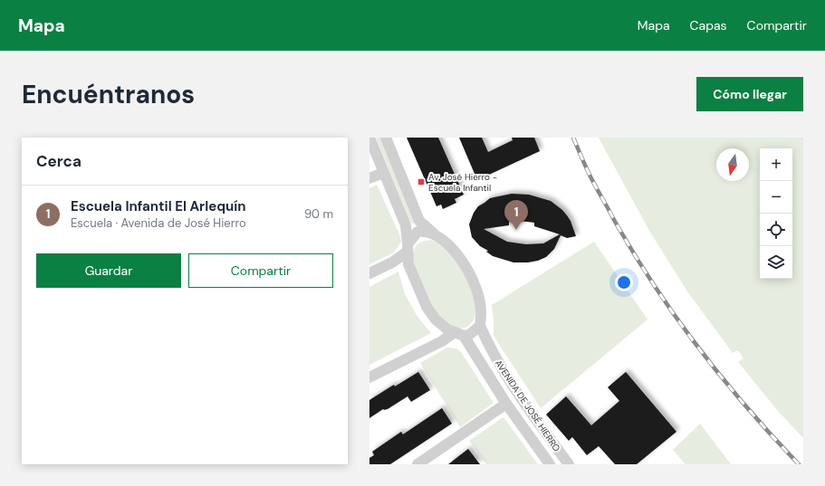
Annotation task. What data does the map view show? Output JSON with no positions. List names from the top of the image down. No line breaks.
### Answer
{"streets":{"street":["AVENIDA DE JOSÉ HIERRO"]},"places":{"transit":["Av. José Hierro - Escuela Infantil"]},"north":"bottom","page":{"header":"Mapa","nav":["Mapa","Capas","Compartir"],"buttons":["Cómo llegar",["Guardar","Compartir"]],"title":"Encuéntranos","heading":"Cerca","map_buttons":["+","−"],"list":[{"mark":"1","name":"Escuela Infantil El Arlequín","note":"Escuela · Avenida de José Hierro","value":"90 m"}],"pins":"1"}}
